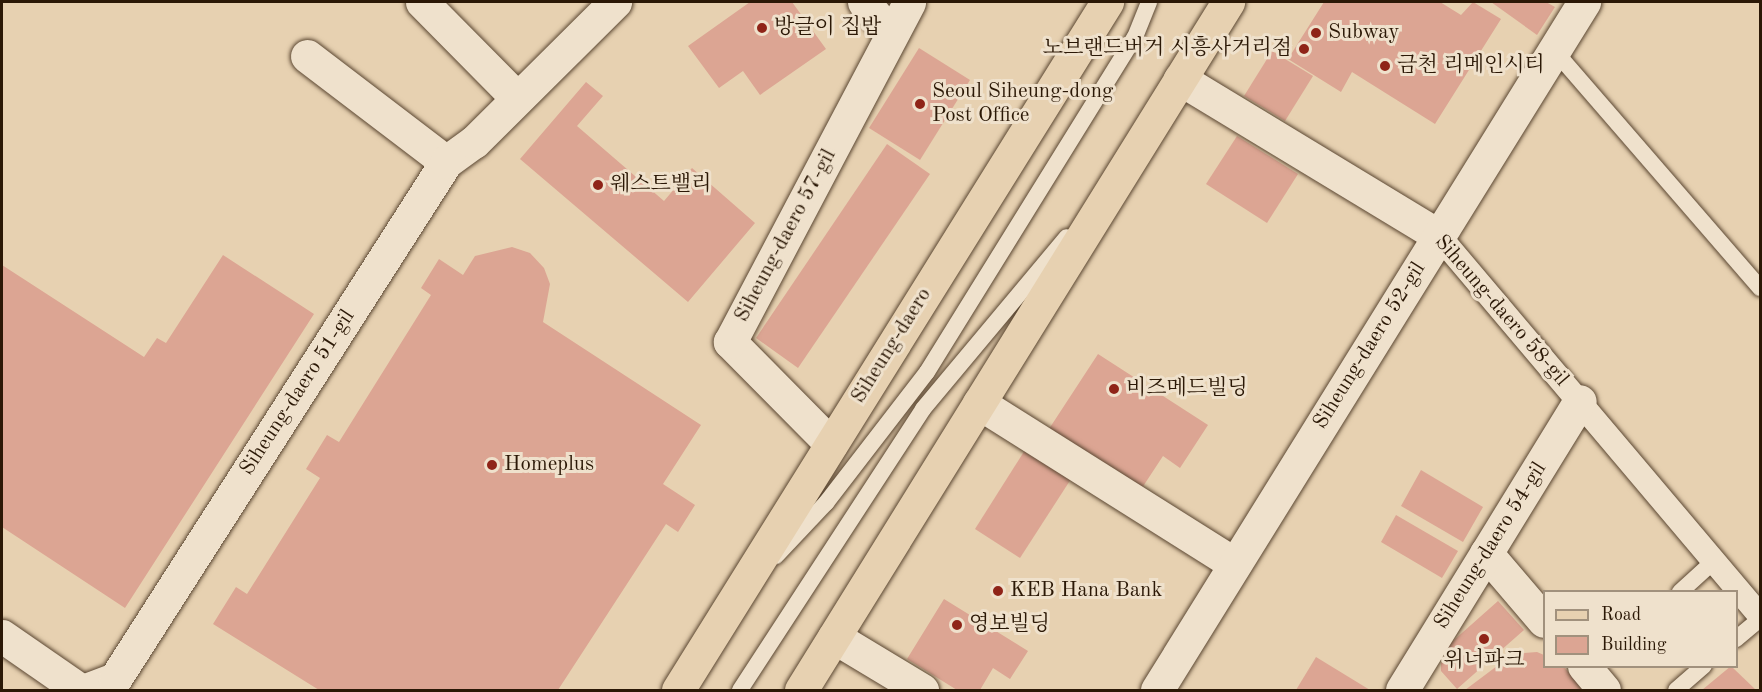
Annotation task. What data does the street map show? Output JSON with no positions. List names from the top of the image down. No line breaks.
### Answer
{"streets":{"main road":["Siheung-daero"],"street":["Siheung-daero 57-gil","Siheung-daero 58-gil","Siheung-daero 52-gil","Siheung-daero 51-gil","Siheung-daero 54-gil"]},"crossings":[["Siheung-daero 57-gil","Siheung-daero"],["Siheung-daero 58-gil","Siheung-daero 52-gil"],["Siheung-daero 58-gil","Siheung-daero 54-gil"]],"places":["방글이 집밥","Subway","노브랜드버거 시흥사거리점","금천 리메인시티","Seoul Siheung-dong Post Office","웨스트밸리","비즈메드빌딩","Homeplus","KEB Hana Bank","영보빌딩","위너파크"],"legend":["Road","Building"]}
